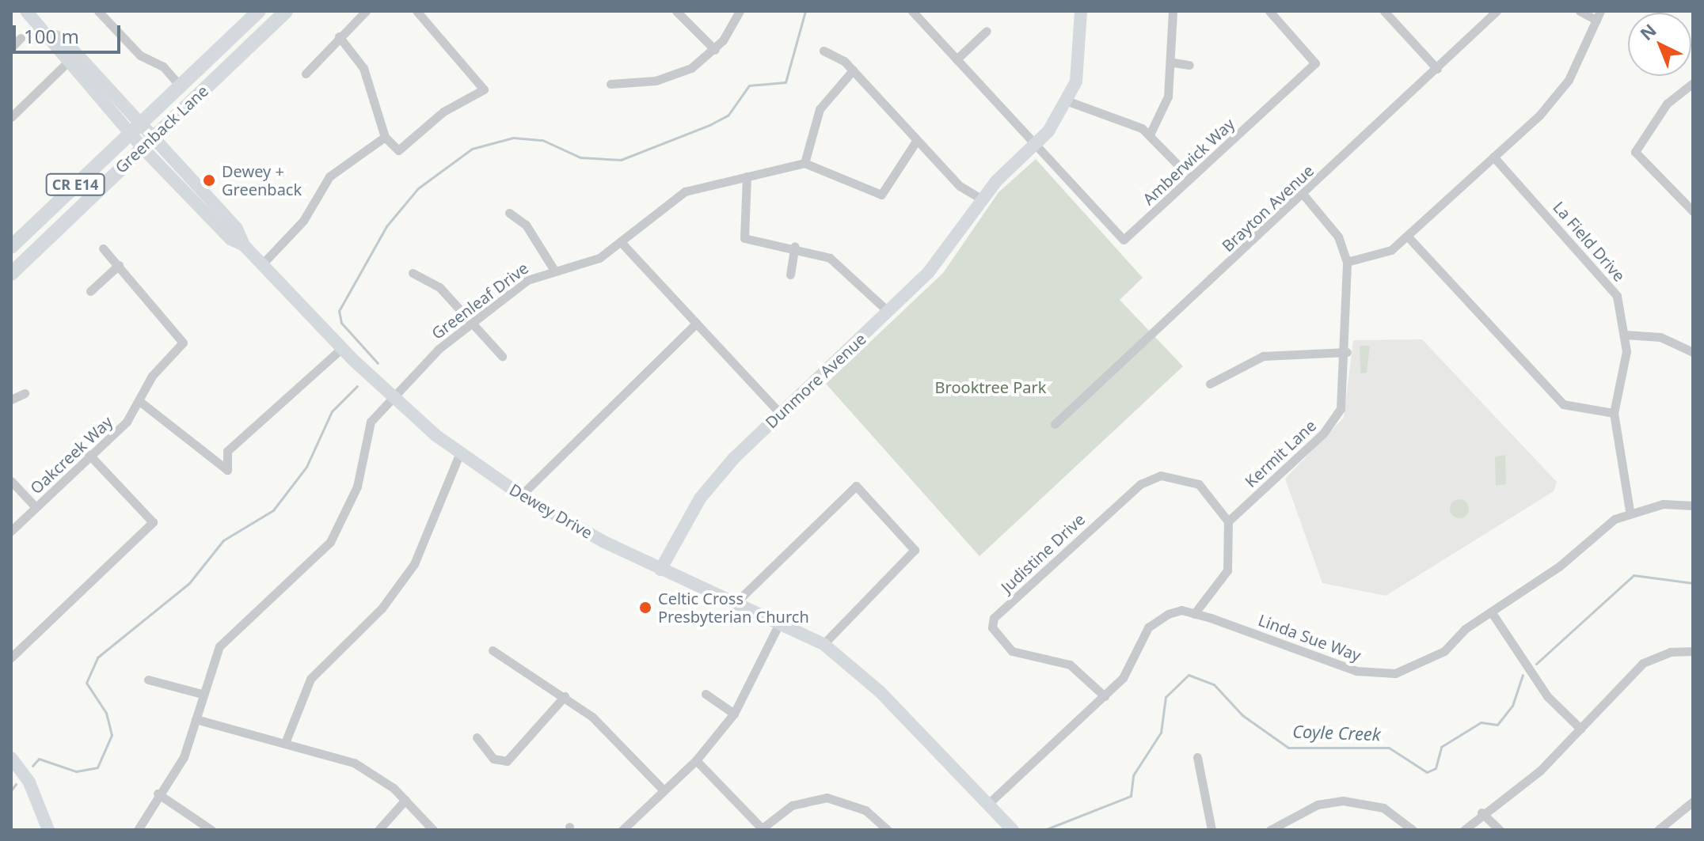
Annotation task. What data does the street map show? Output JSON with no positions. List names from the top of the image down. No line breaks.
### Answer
{"streets":{"main road":["Greenback Lane","CR E14","Dunmore Avenue","Dewey Drive"],"street":["Amberwick Way","Brayton Avenue","La Field Drive","Greenleaf Drive","Kermit Lane","Oakcreek Way","Judistine Drive","Linda Sue Way"]},"crossings":[["Greenback Lane","Dewey Drive"],["Amberwick Way","Dunmore Avenue"],["Brayton Avenue","Kermit Lane"],["La Field Drive","Linda Sue Way"],["Greenleaf Drive","Dewey Drive"],["Dunmore Avenue","Dewey Drive"],["Kermit Lane","Judistine Drive"],["Dewey Drive","Linda Sue Way"],["Judistine Drive","Linda Sue Way"]],"water":["Coyle Creek"],"parks":["Brooktree Park"],"places":["Dewey + Greenback","Celtic Cross Presbyterian Church"],"scale_bar":"100 m","north":"top left"}
